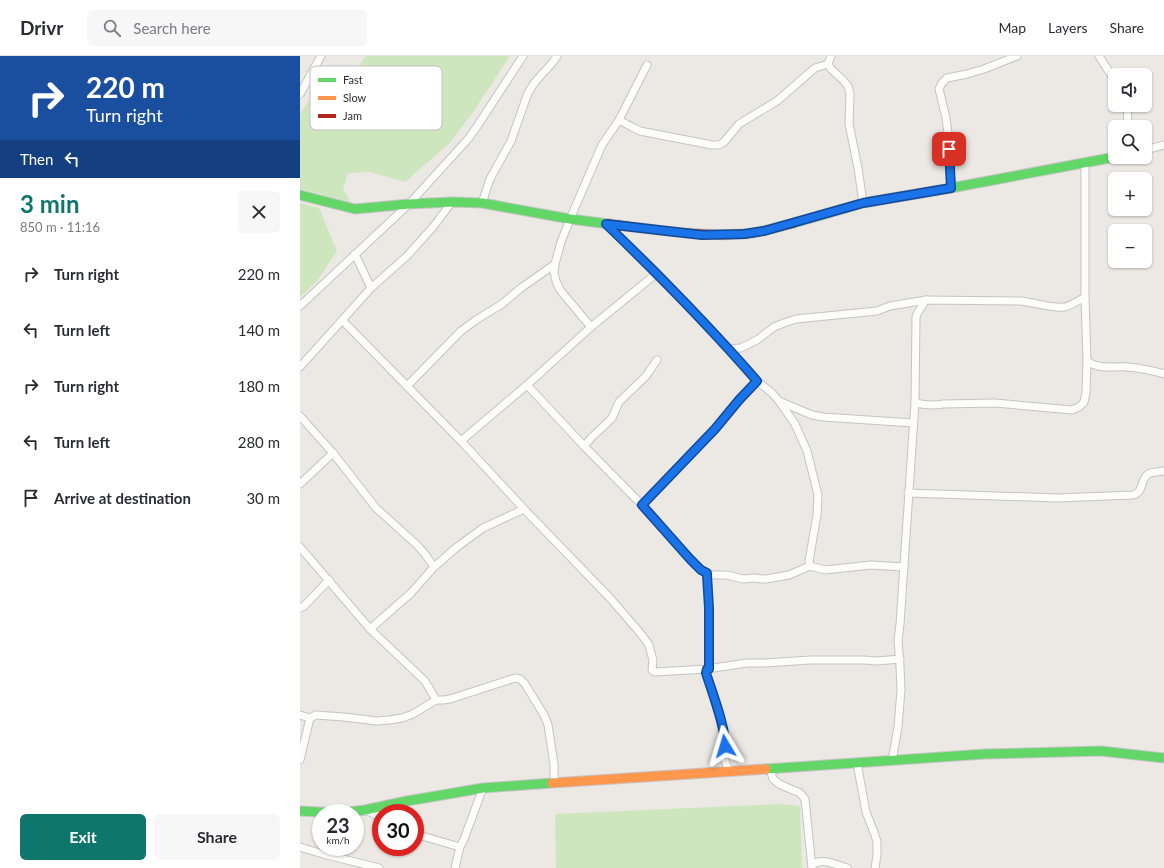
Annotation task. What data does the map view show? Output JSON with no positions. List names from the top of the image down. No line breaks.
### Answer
{"legend":["Fast","Slow","Jam"],"page":{"header":"Drivr","search":"Search here","nav":["Map","Layers","Share"],"turn":["220 m","Turn right"],"map_buttons":["+","−"],"then":"Then","heading":["3 min","850 m · 11:16"],"list":[{"name":"Turn right","value":"220 m"},{"name":"Turn left","value":"140 m"},{"name":"Turn right","value":"180 m"},{"name":"Turn left","value":"280 m"},{"name":"Arrive at destination","value":"30 m"}],"speed":"23 km/h","limit":"30","buttons":["Exit","Share"]}}
